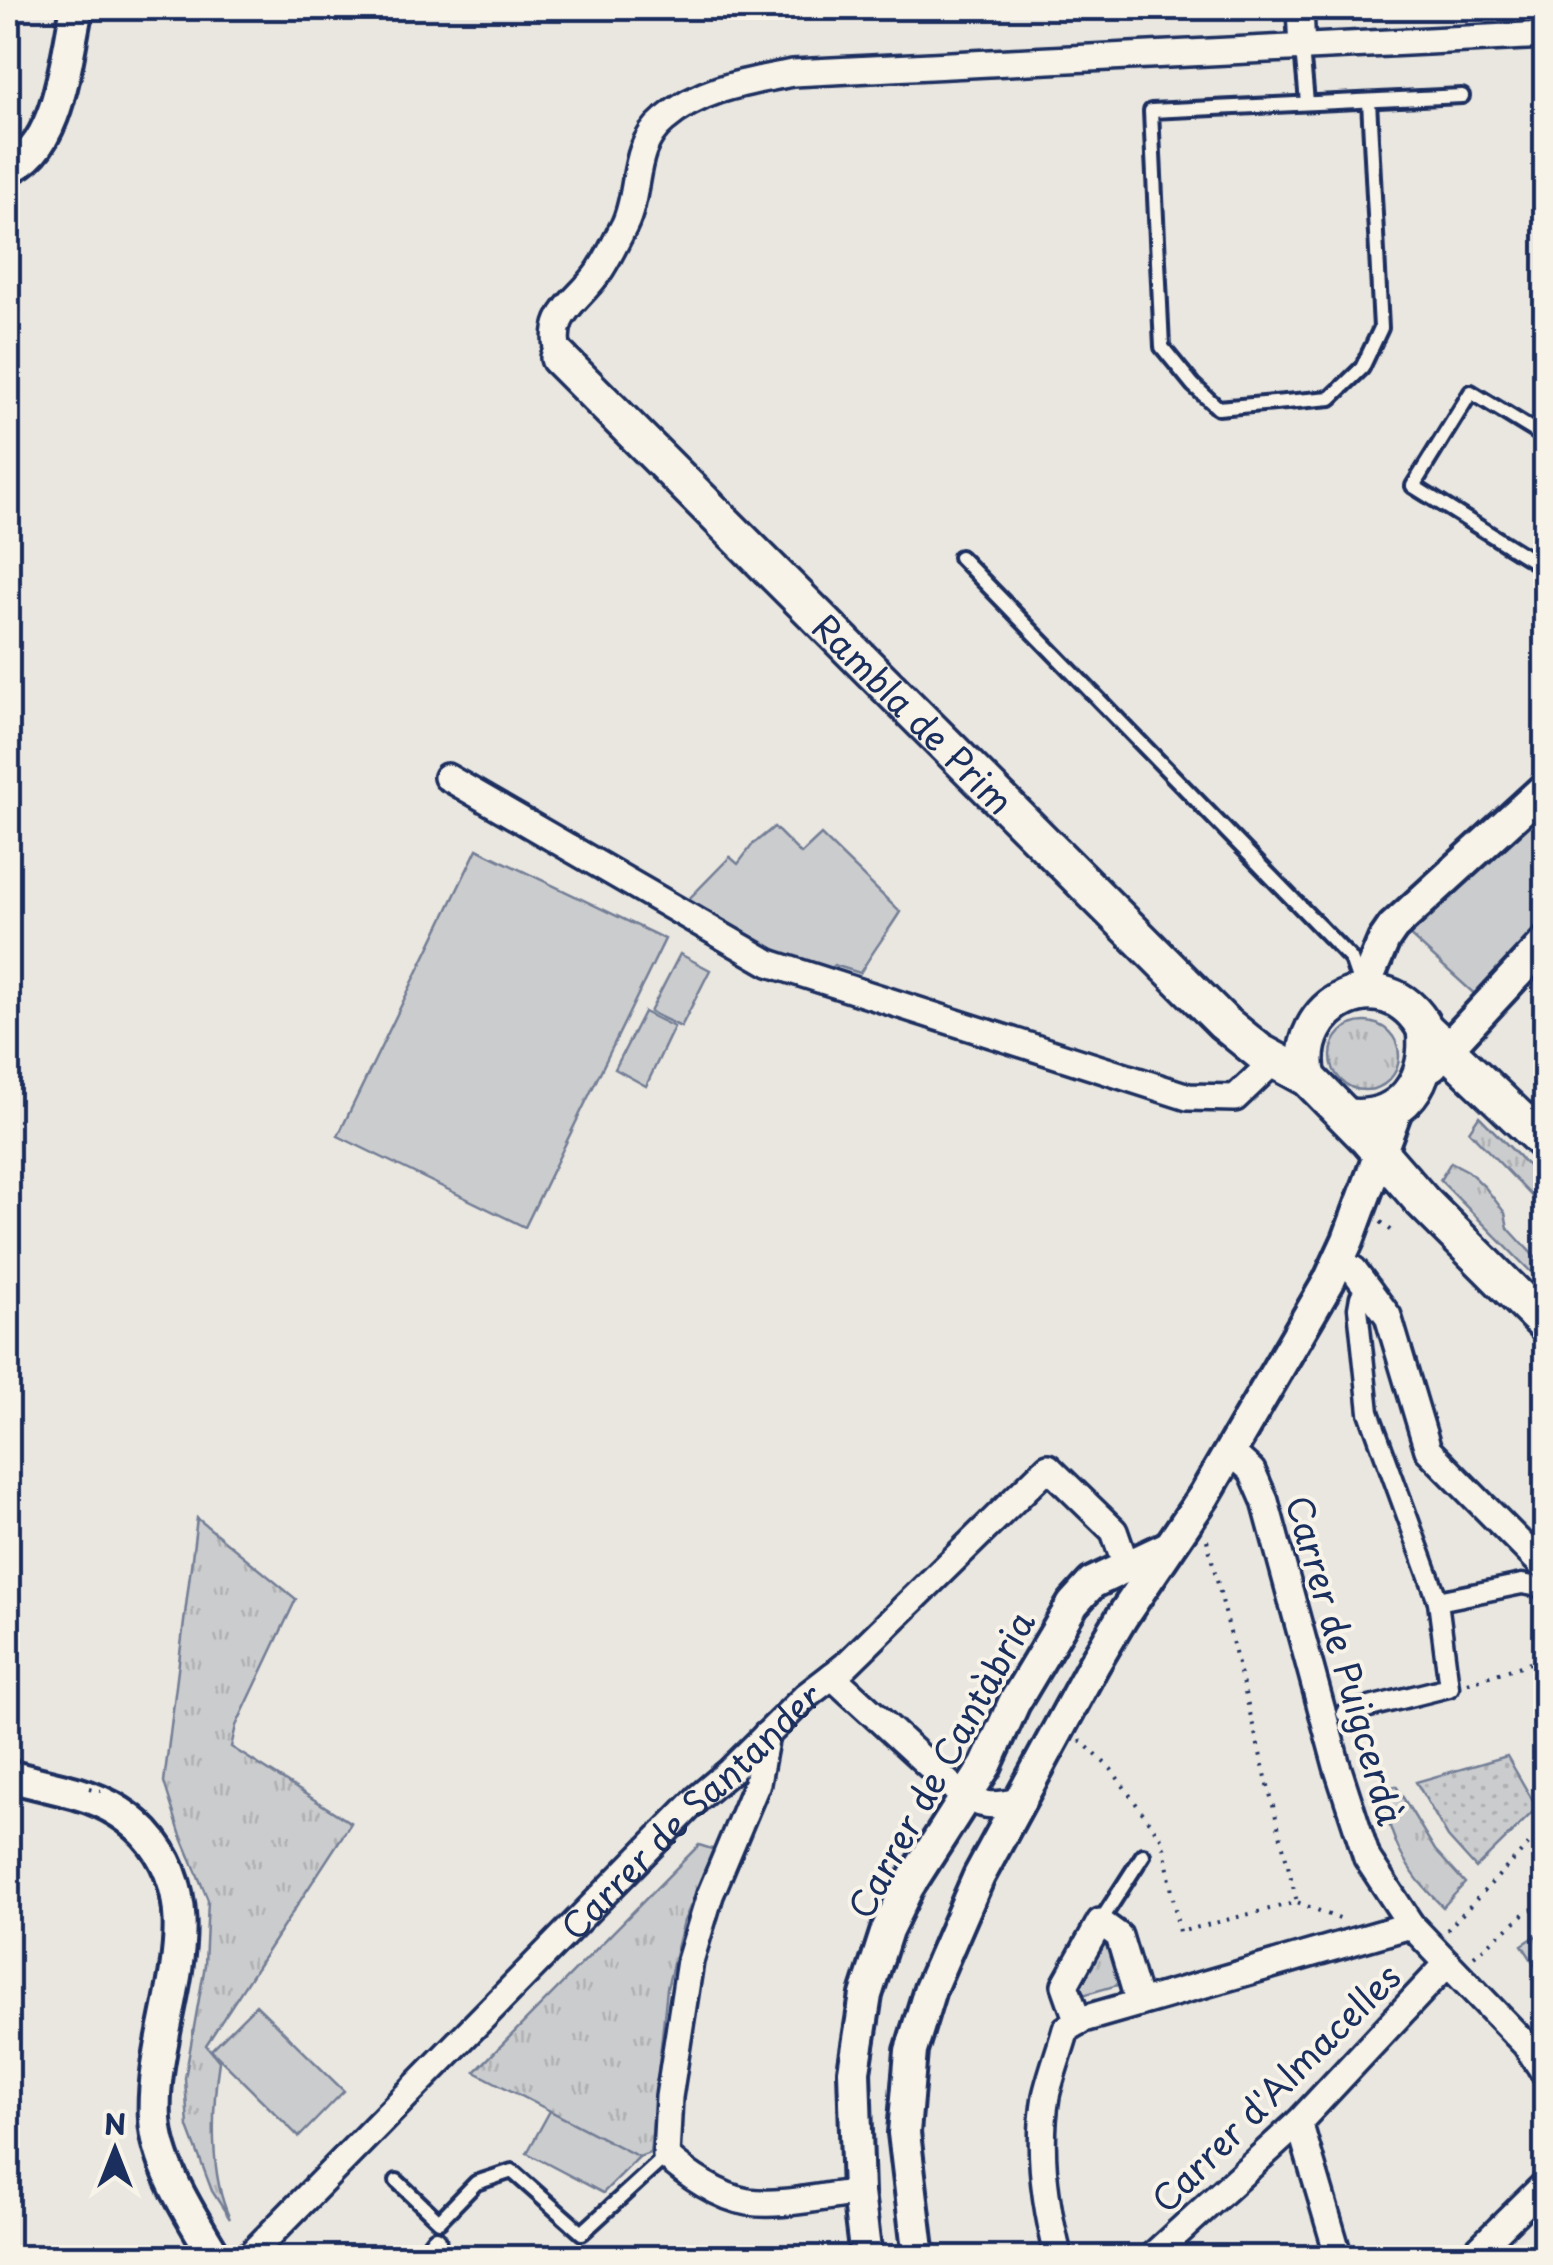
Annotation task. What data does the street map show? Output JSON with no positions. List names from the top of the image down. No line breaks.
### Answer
{"streets":{"main road":["Rambla de Prim"],"street":["Carrer de Puigcerdà","Carrer de Cantàbria","Carrer de Santander","Carrer d'Almacelles"]},"crossings":[["Carrer de Puigcerdà","Carrer d'Almacelles"],["Carrer de Cantàbria","Carrer de Santander"]],"north":"top"}
